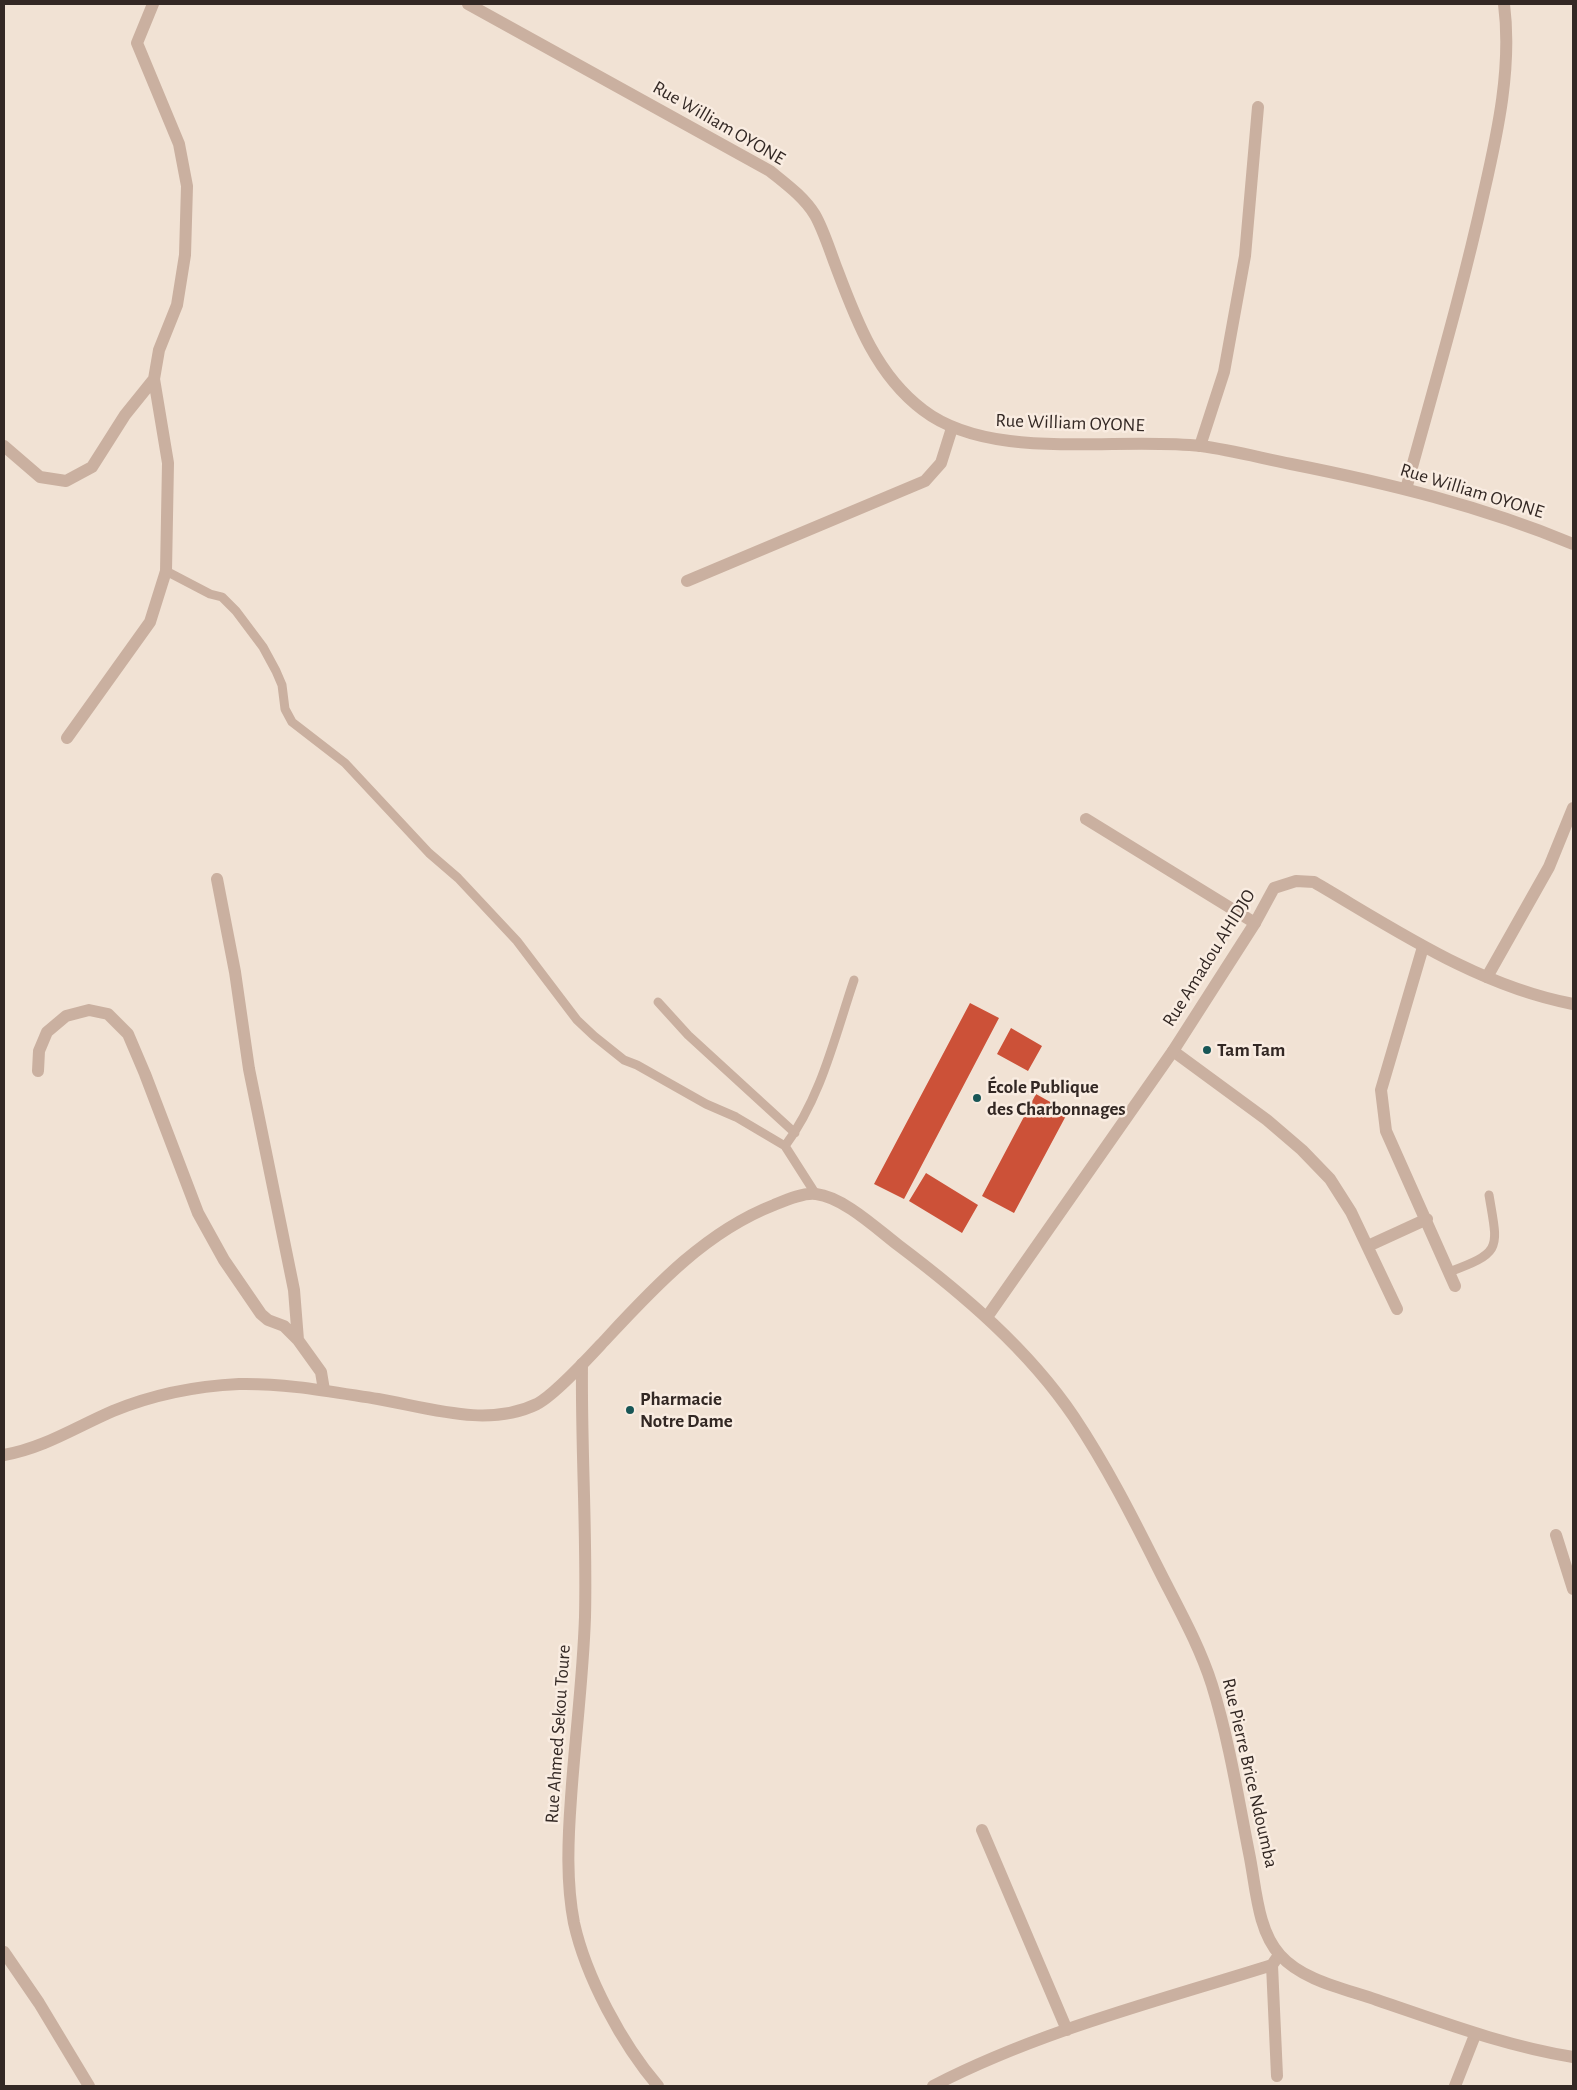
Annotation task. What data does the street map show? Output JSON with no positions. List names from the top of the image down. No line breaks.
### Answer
{"streets":{"street":["Rue William OYONE","Rue Amadou AHIDJO","Rue Ahmed Sekou Toure","Rue Pierre Brice Ndoumba"]},"crossings":[["Rue Amadou AHIDJO","Rue Pierre Brice Ndoumba"]],"places":["Tam Tam","École Publique des Charbonnages","Pharmacie Notre Dame"]}
